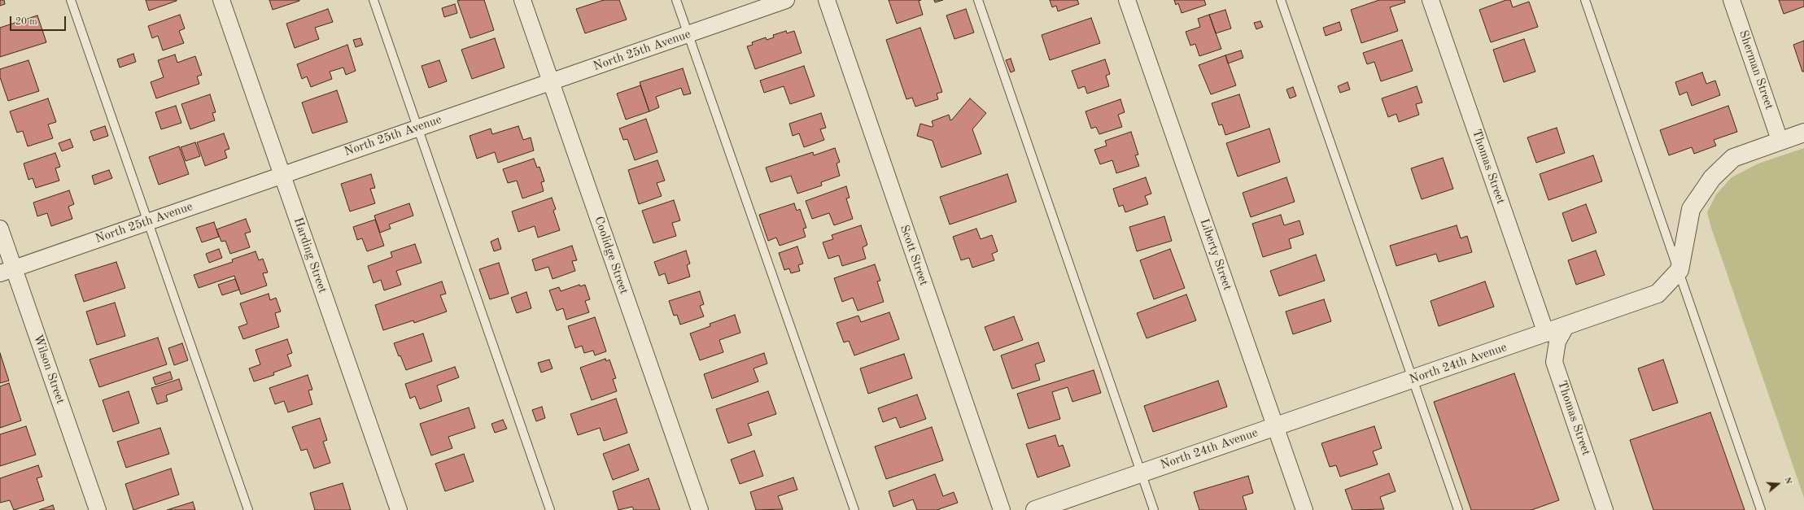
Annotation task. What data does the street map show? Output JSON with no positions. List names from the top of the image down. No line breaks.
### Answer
{"streets":{"street":["North 25th Avenue","Sherman Street","Thomas Street","Liberty Street","Harding Street","Coolidge Street","Scott Street","North 24th Avenue","Wilson Street"]},"crossings":[["North 25th Avenue","Harding Street"],["North 25th Avenue","Coolidge Street"],["North 25th Avenue","Wilson Street"],["Thomas Street","North 24th Avenue"],["Liberty Street","North 24th Avenue"]],"scale_bar":"20 m","north":"right"}
